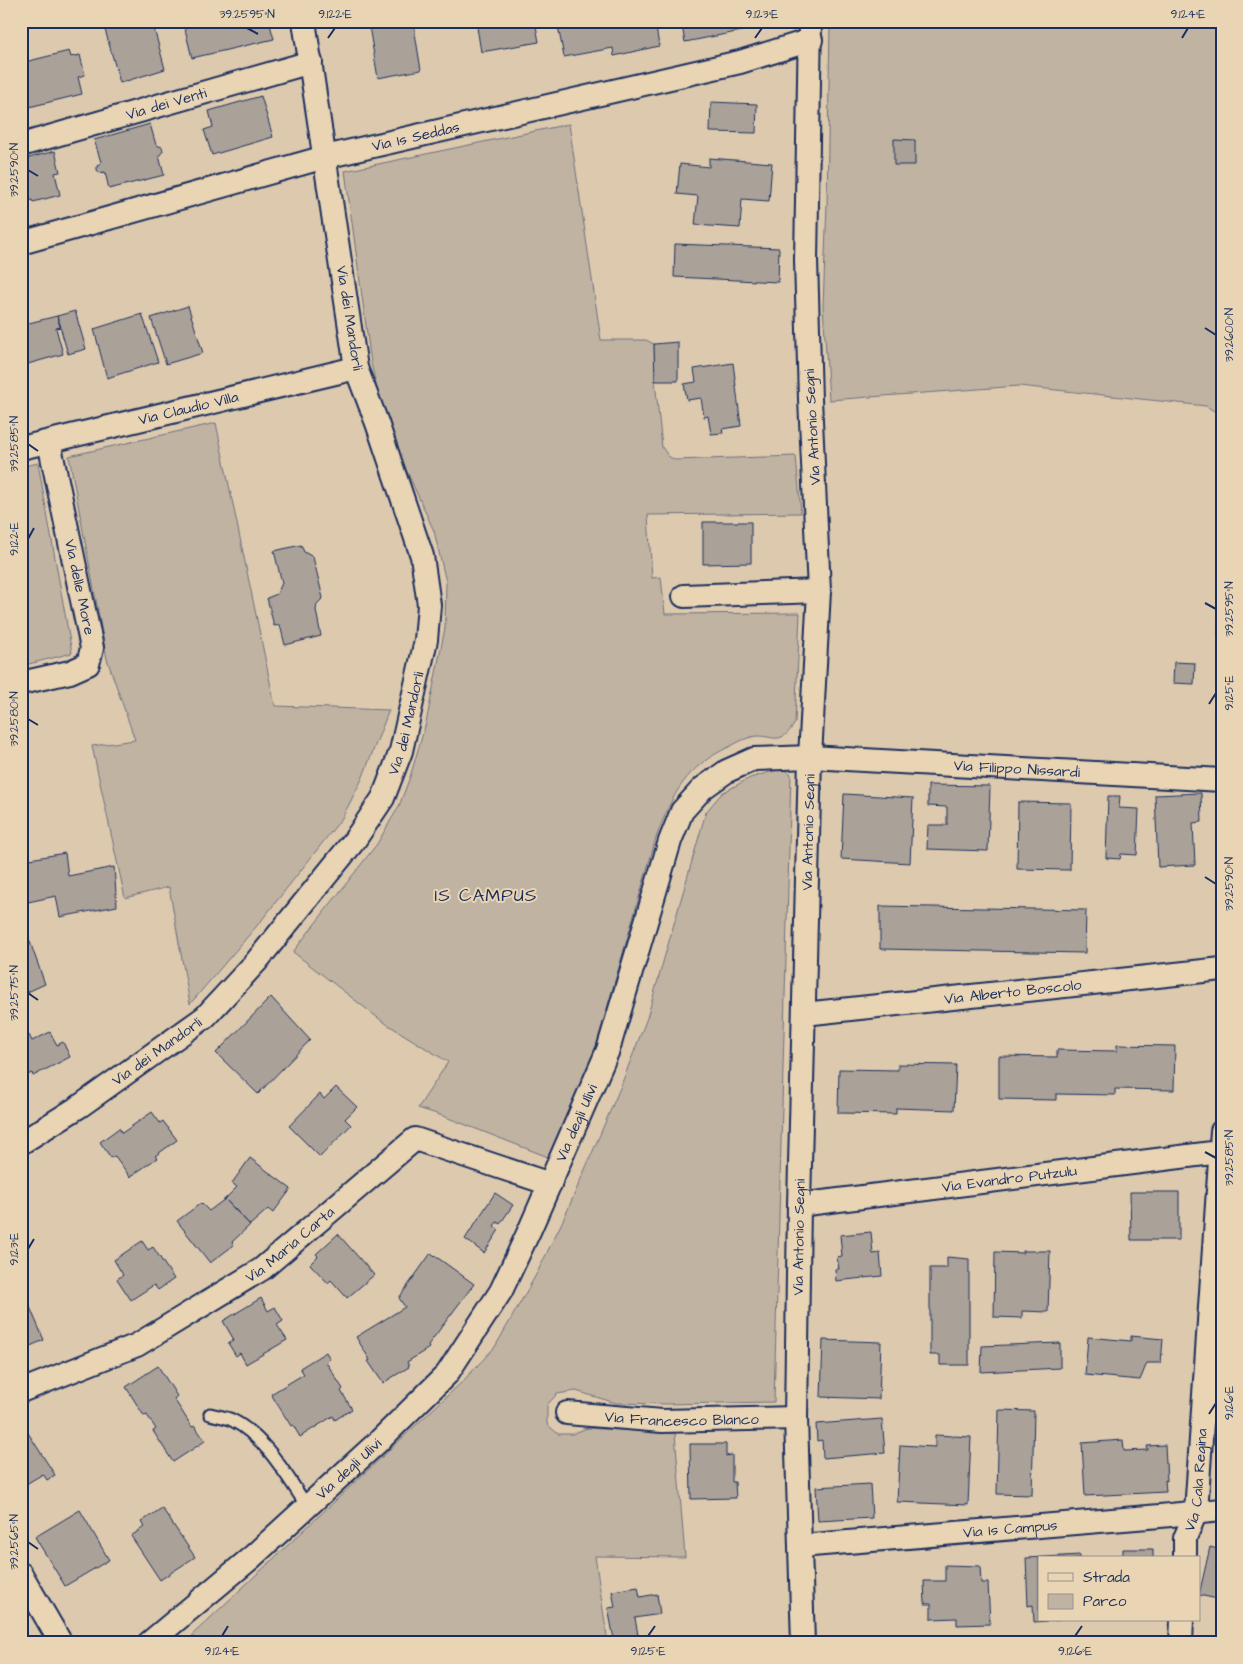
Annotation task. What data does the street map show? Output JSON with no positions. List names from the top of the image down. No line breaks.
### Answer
{"streets":{"street":["Via dei Venti","Via Is Seddas","Via dei Mandorli","Via Claudio Villa","Via Antonio Segni","Via delle More","Via Filippo Nissardi","Via Alberto Boscolo","Via degli Ulivi","Via Evandro Putzulu","Via Maria Carta","Via Francesco Blanco","Via Cala Regina","Via Is Campus"]},"crossings":[["Via Is Seddas","Via dei Mandorli"],["Via Is Seddas","Via Antonio Segni"],["Via dei Mandorli","Via Claudio Villa"],["Via Claudio Villa","Via delle More"],["Via Antonio Segni","Via Filippo Nissardi"],["Via Antonio Segni","Via Alberto Boscolo"],["Via Antonio Segni","Via degli Ulivi"],["Via Antonio Segni","Via Evandro Putzulu"],["Via Antonio Segni","Via Francesco Blanco"],["Via Antonio Segni","Via Is Campus"],["Via Filippo Nissardi","Via degli Ulivi"],["Via degli Ulivi","Via Maria Carta"],["Via Evandro Putzulu","Via Cala Regina"],["Via Cala Regina","Via Is Campus"]],"districts":["IS CAMPUS"],"legend":["Strada","Parco"],"coordinates":["39.2595°N","9.122°E","9.123°E","9.124°E","39.2590°N","39.2600°N","39.2585°N","9.125°E","39.2580°N","39.2575°N","9.126°E","39.2565°N"]}
